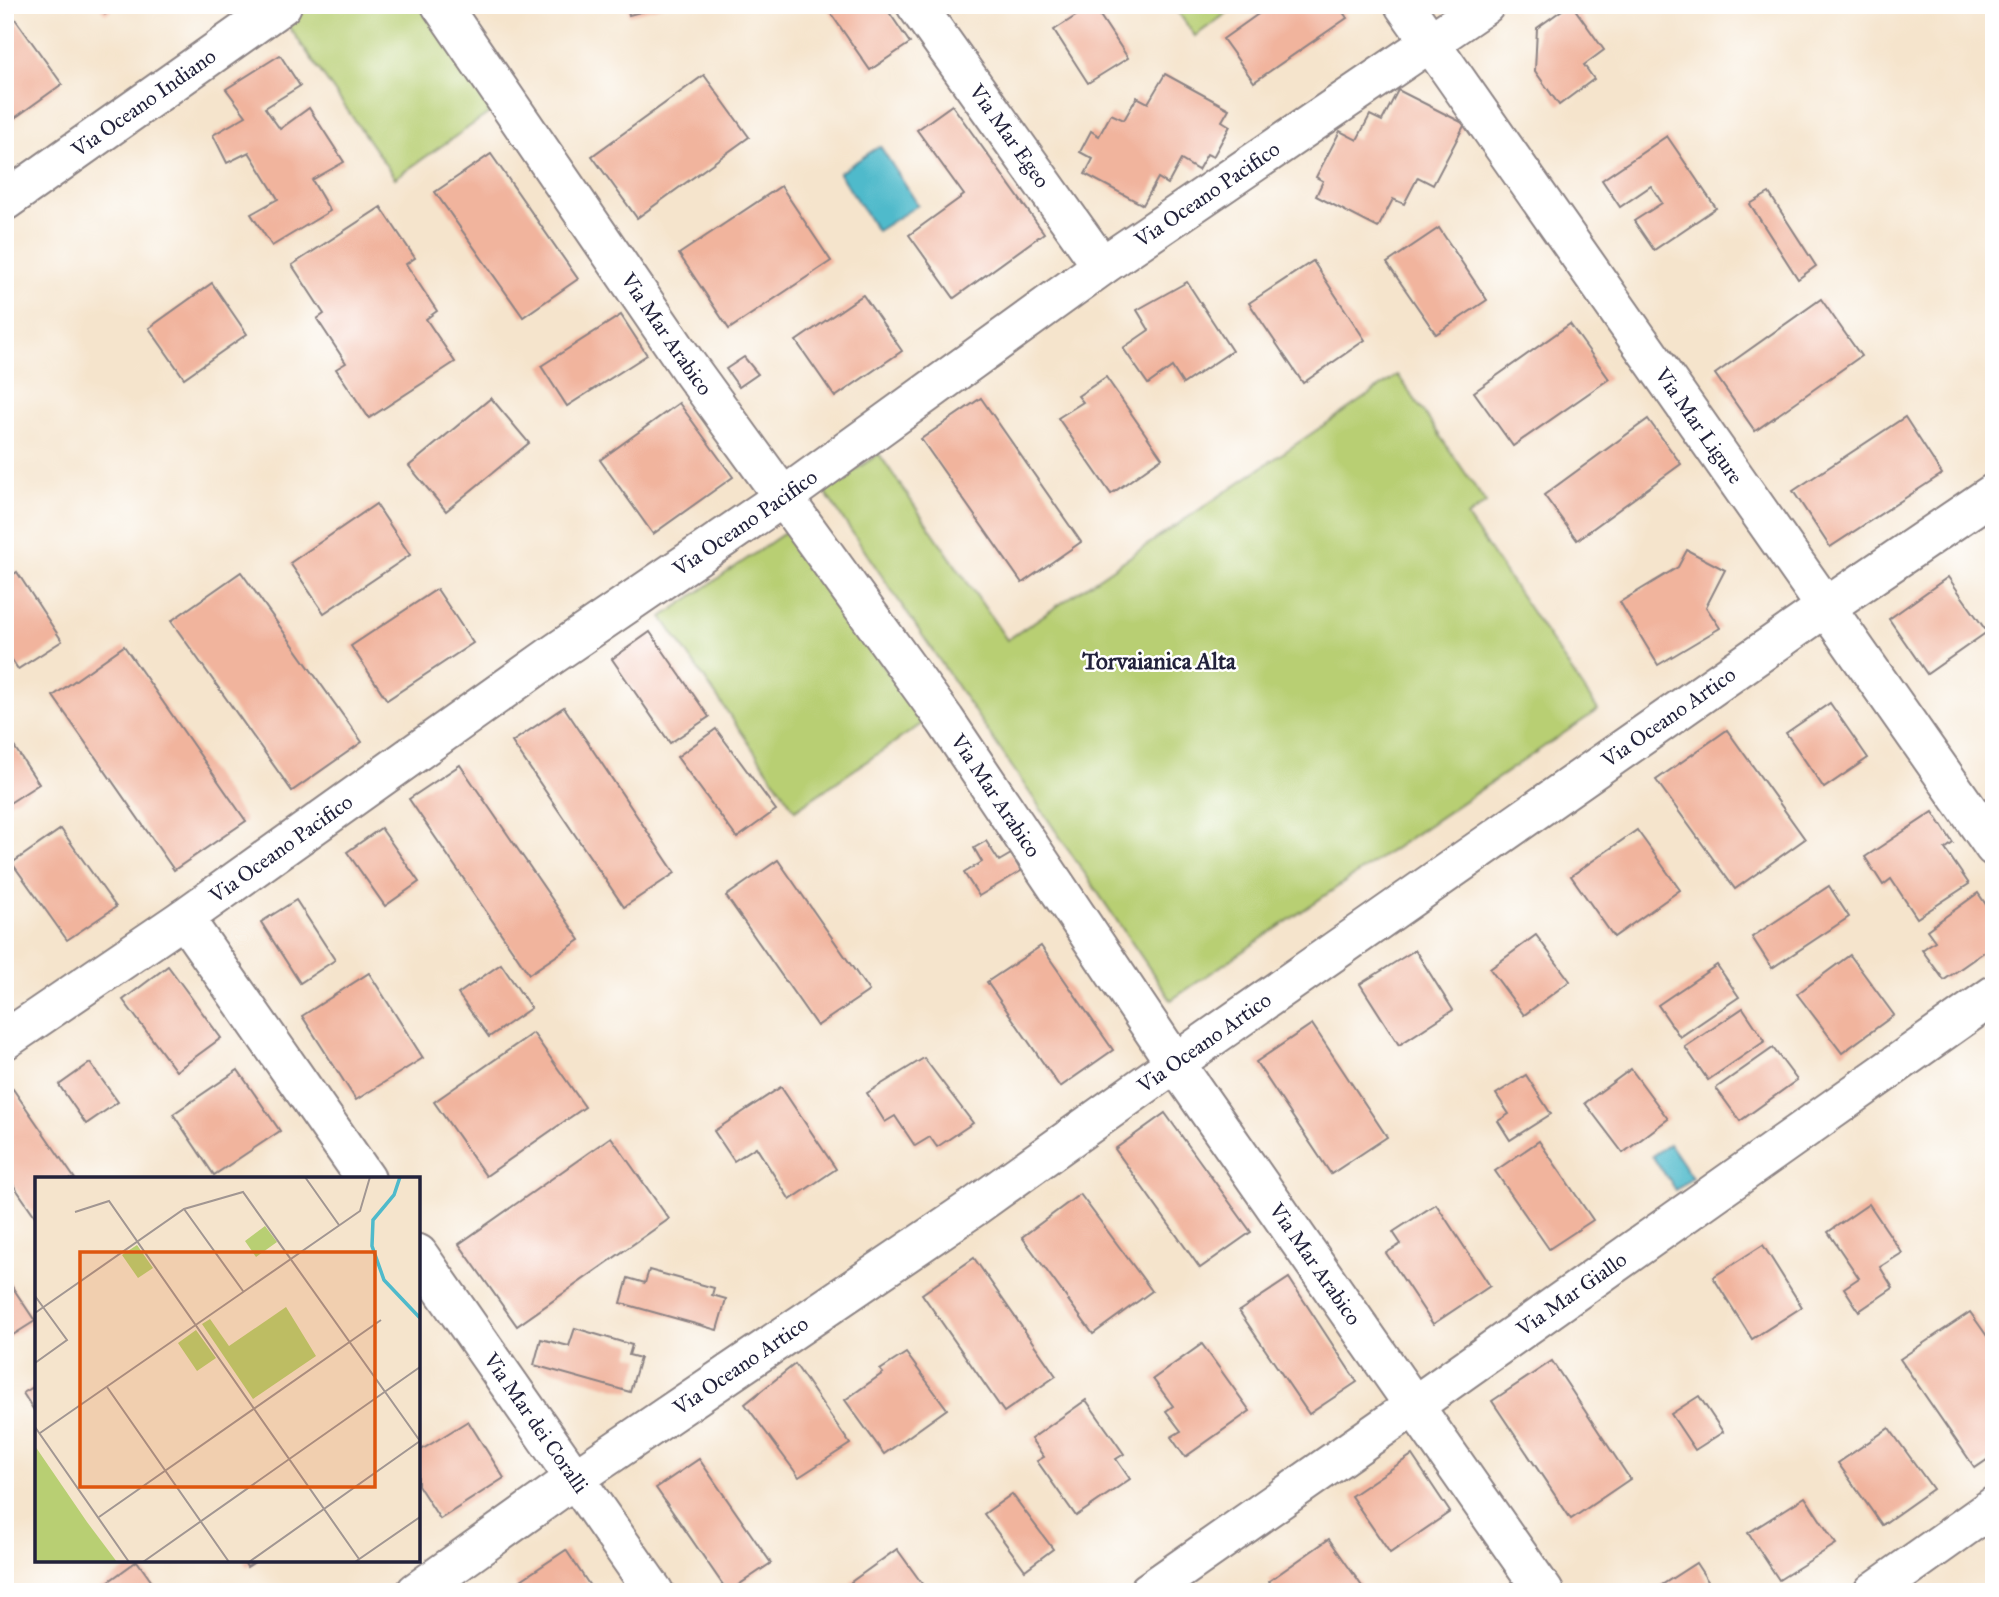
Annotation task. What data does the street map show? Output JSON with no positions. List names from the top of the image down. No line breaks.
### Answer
{"streets":{"street":["Via Oceano Indiano","Via Mar Egeo","Via Oceano Pacifico","Via Mar Arabico","Via Mar Ligure","Via Oceano Artico","Via Mar Giallo","Via Mar dei Coralli"]},"crossings":[["Via Mar Egeo","Via Oceano Pacifico"],["Via Oceano Pacifico","Via Mar Arabico"],["Via Oceano Pacifico","Via Mar Ligure"],["Via Mar Arabico","Via Oceano Artico"],["Via Mar Arabico","Via Mar Giallo"],["Via Mar Ligure","Via Oceano Artico"],["Via Oceano Artico","Via Mar dei Coralli"]],"districts":["Torvaianica Alta"]}
